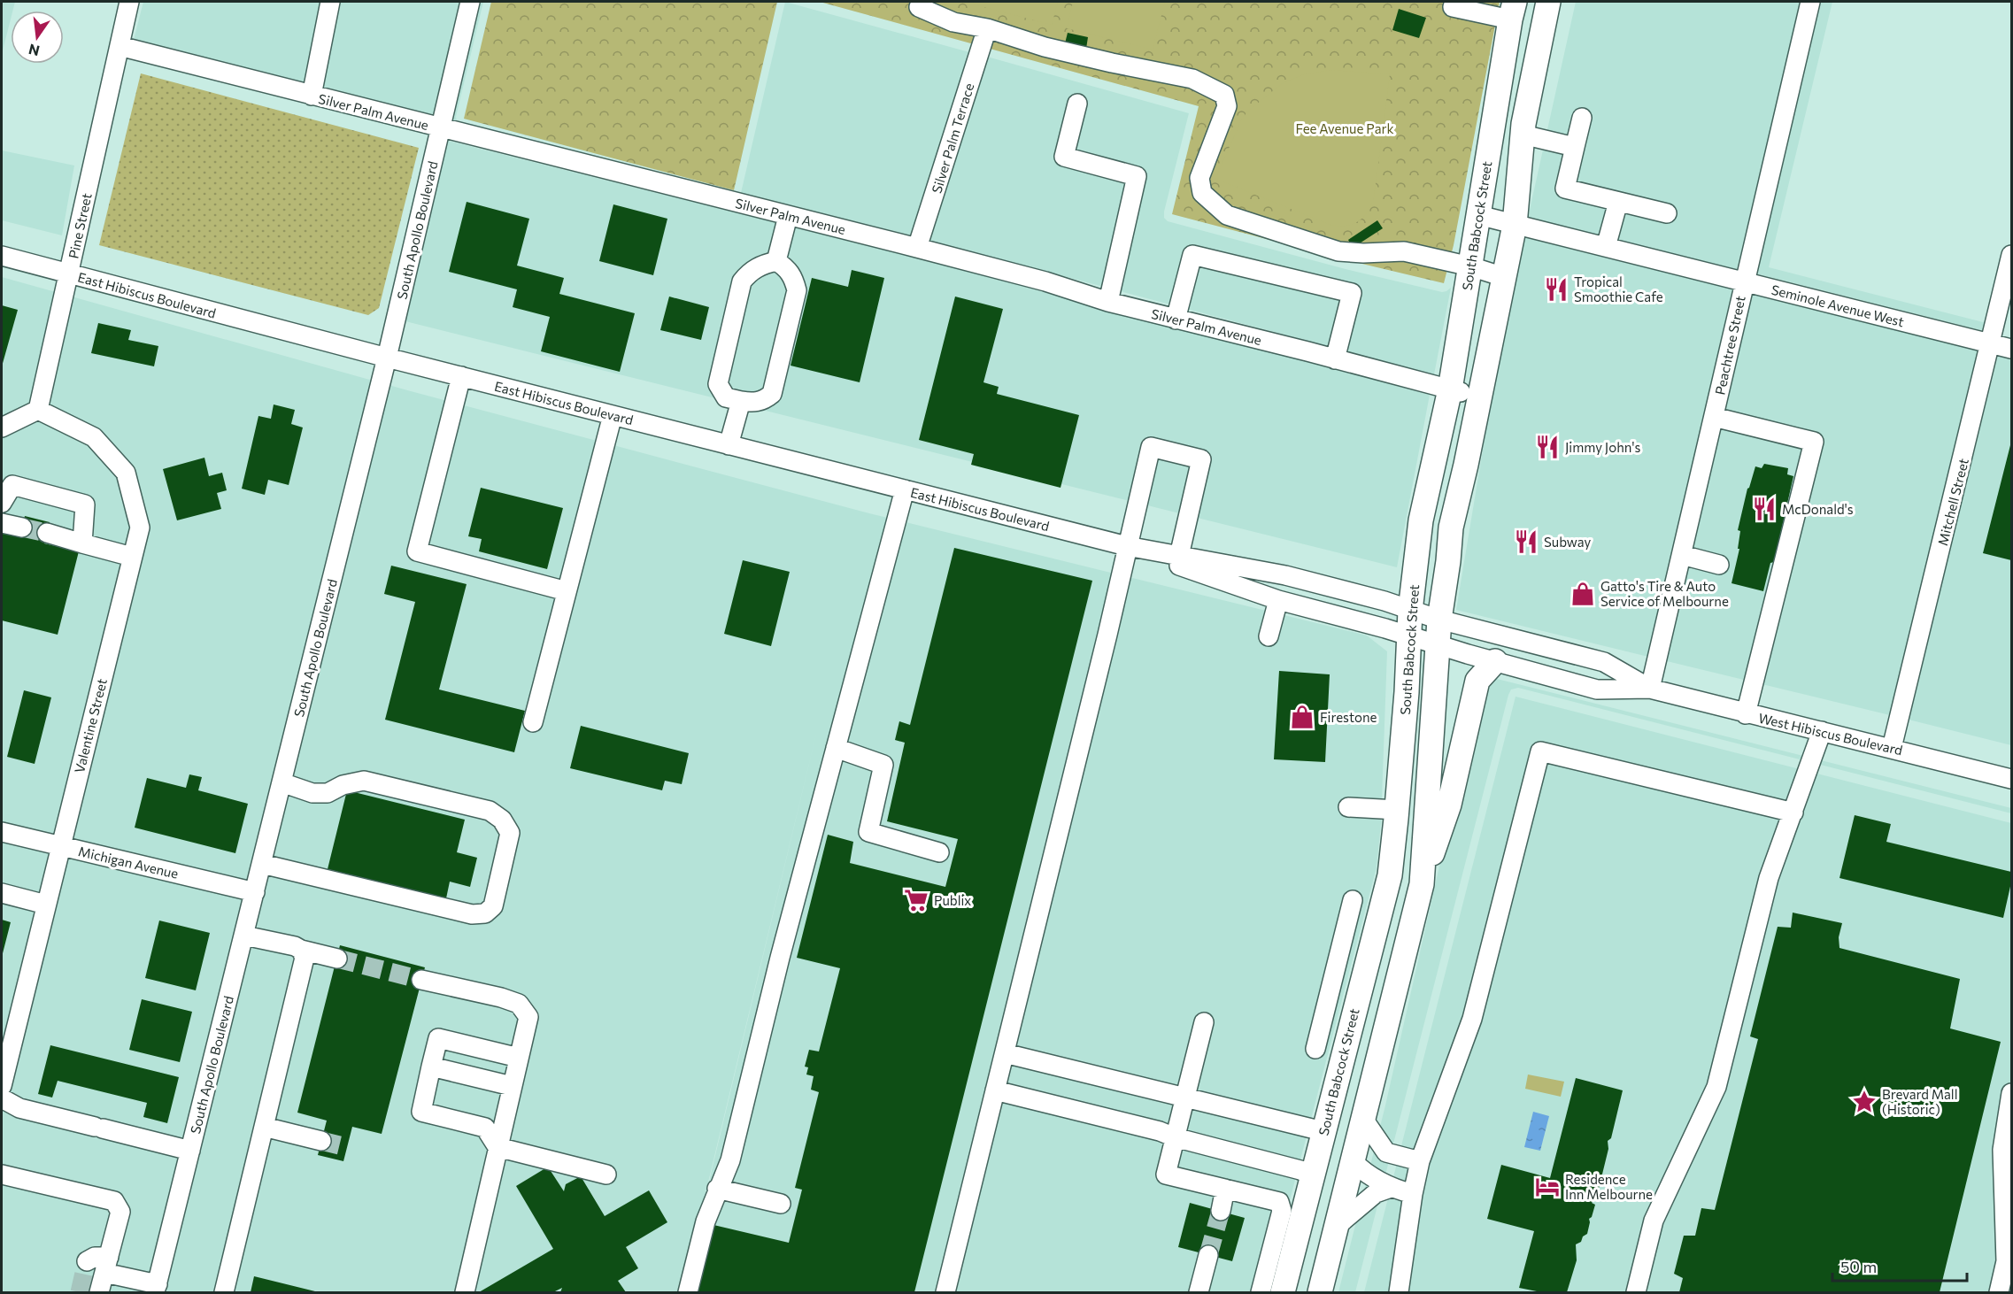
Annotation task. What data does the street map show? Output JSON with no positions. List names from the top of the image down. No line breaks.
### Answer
{"streets":{"main road":["South Babcock Street"],"street":["Silver Palm Avenue","Silver Palm Terrace","Pine Street","South Apollo Boulevard","East Hibiscus Boulevard","Seminole Avenue West","Peachtree Street","Mitchell Street","Valentine Street","West Hibiscus Boulevard","Michigan Avenue"]},"crossings":[["Silver Palm Avenue","Silver Palm Terrace"],["Silver Palm Avenue","Pine Street"],["Silver Palm Avenue","South Babcock Street"],["Silver Palm Avenue","South Apollo Boulevard"],["Pine Street","East Hibiscus Boulevard"],["Pine Street","Valentine Street"],["South Babcock Street","East Hibiscus Boulevard"],["South Babcock Street","Seminole Avenue West"],["South Babcock Street","West Hibiscus Boulevard"],["South Apollo Boulevard","East Hibiscus Boulevard"],["South Apollo Boulevard","Michigan Avenue"],["East Hibiscus Boulevard","West Hibiscus Boulevard"],["Seminole Avenue West","Peachtree Street"],["Seminole Avenue West","Mitchell Street"],["Peachtree Street","West Hibiscus Boulevard"],["Mitchell Street","West Hibiscus Boulevard"],["Valentine Street","Michigan Avenue"]],"parks":["Fee Avenue Park"],"places":{"restaurant":["Tropical Smoothie Cafe","Jimmy John's","McDonald's","Subway"],"shop":["Gatto's Tire & Auto Service of Melbourne","Firestone"],"supermarket":["Publix"],"place":["Brevard Mall (Historic)"],"hotel":["Residence Inn Melbourne"]},"scale_bar":"50 m","north":"bottom"}
